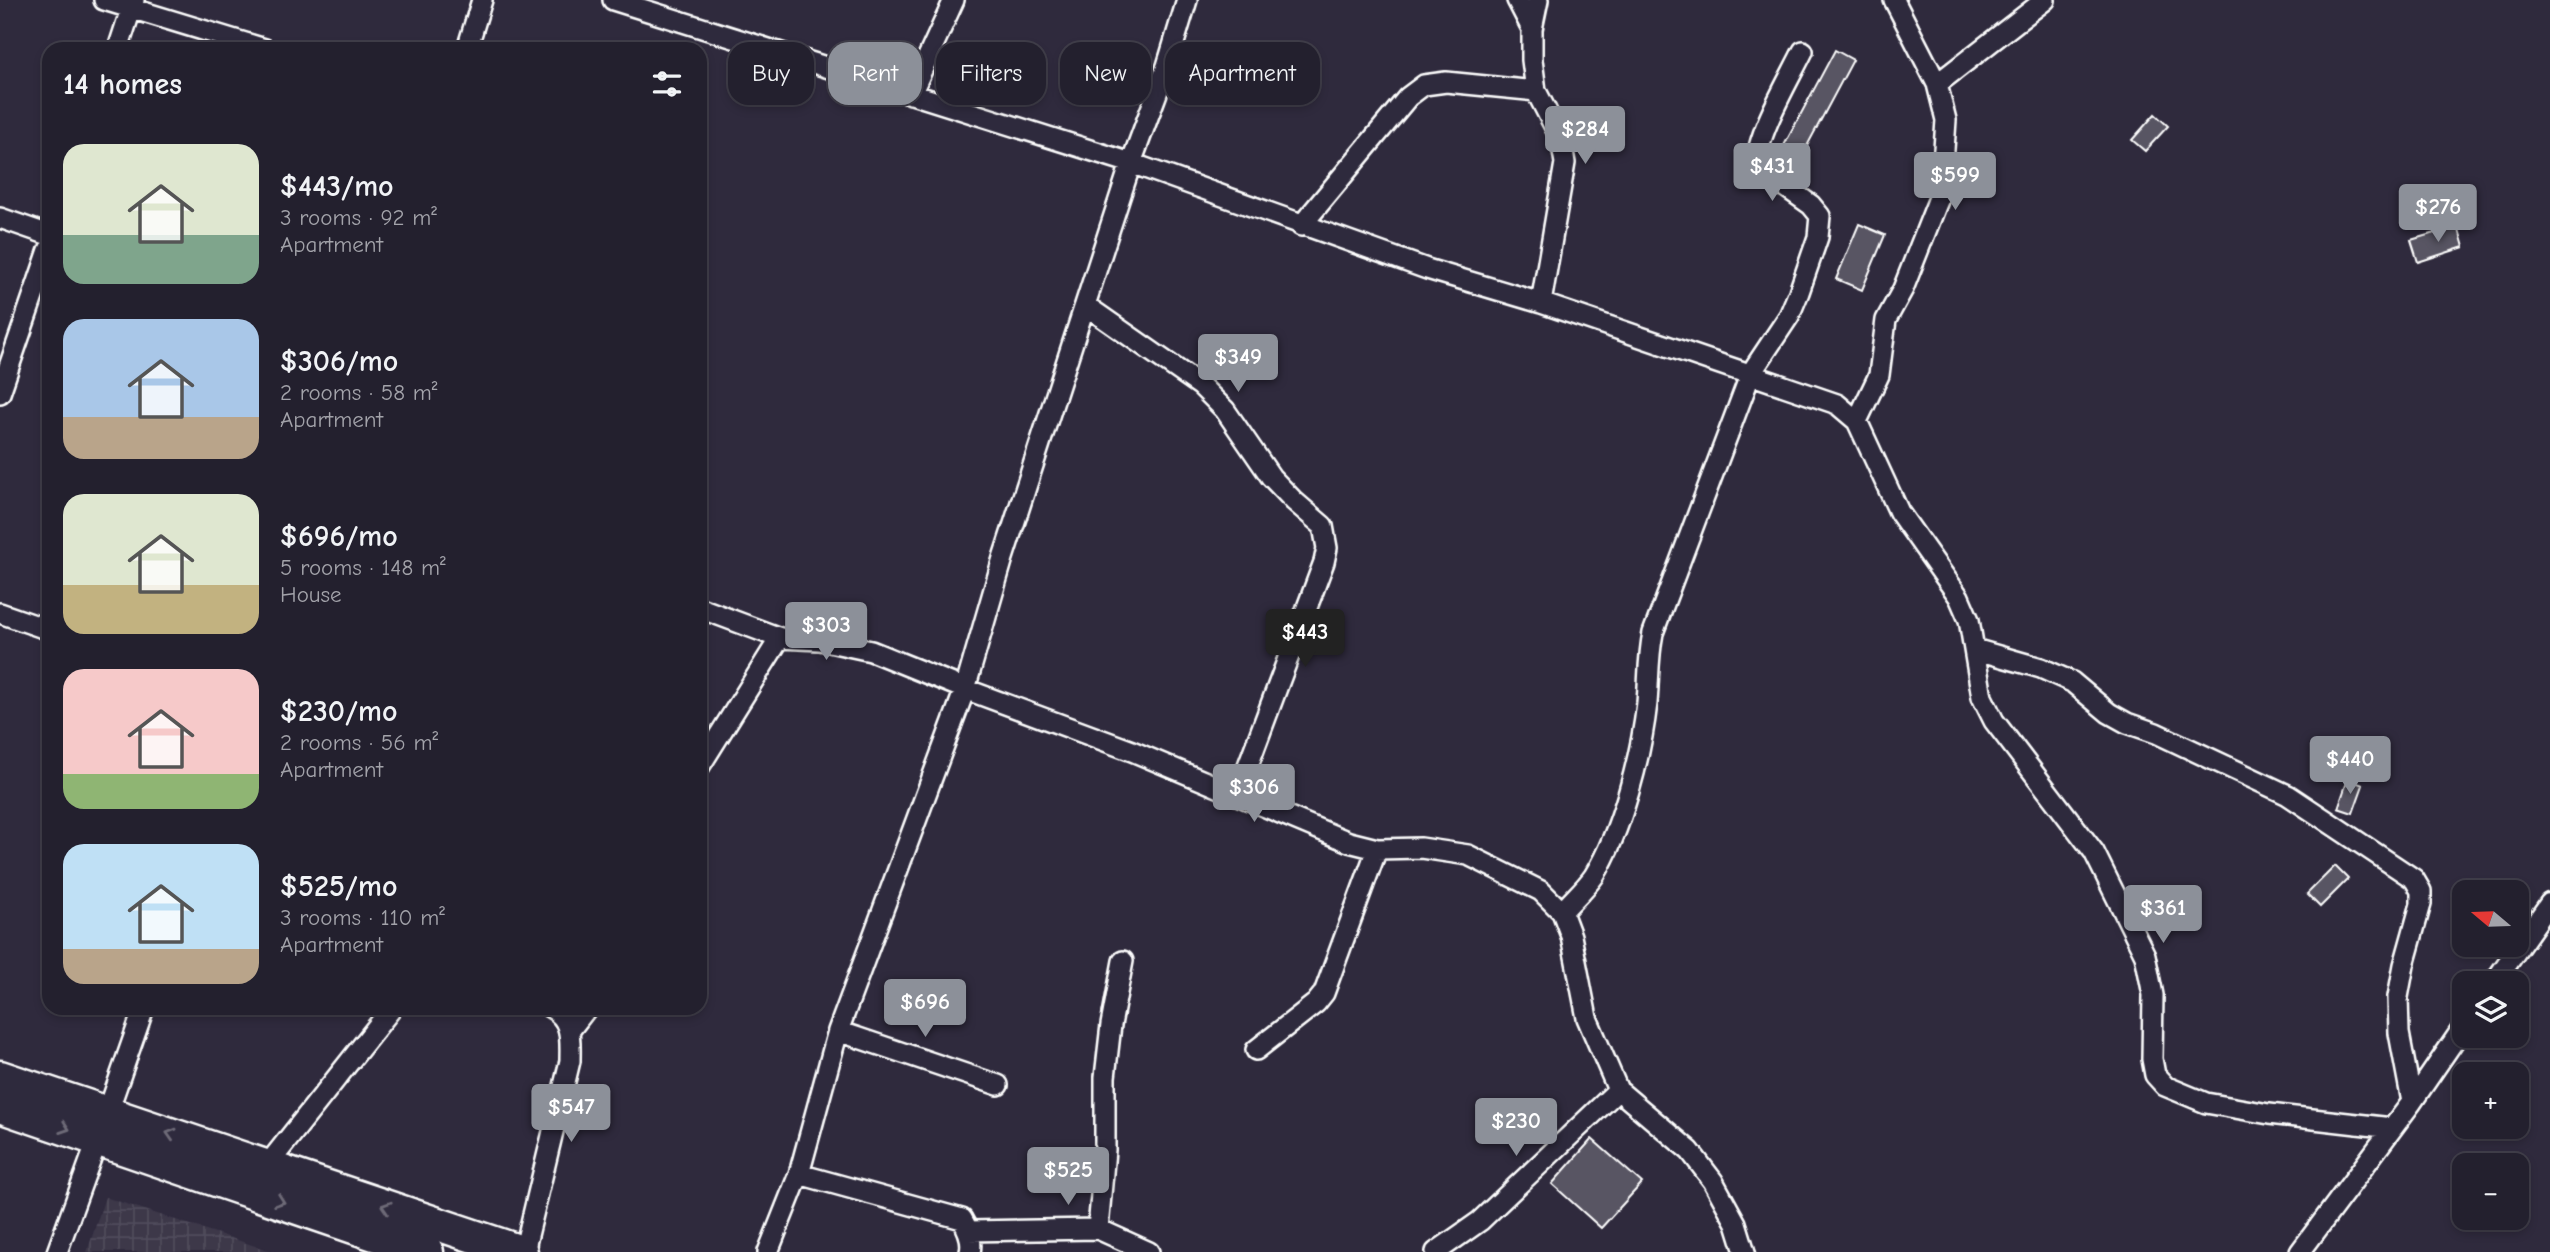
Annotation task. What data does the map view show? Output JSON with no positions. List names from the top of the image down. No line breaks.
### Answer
{"north":"left","page":{"chip":["Buy","Rent","Filters","New","Apartment"],"heading":"14 homes","price":["$284","$431","$599","$276","$349","$303","$443","$440","$306","$361","$696","$547","$230","$525"],"list":[{"name":"$443/mo","note":"3 rooms · 92 m² · Apartment"},{"name":"$306/mo","note":"2 rooms · 58 m² · Apartment"},{"name":"$696/mo","note":"5 rooms · 148 m² · House"},{"name":"$230/mo","note":"2 rooms · 56 m² · Apartment"},{"name":"$525/mo","note":"3 rooms · 110 m² · Apartment"}],"map_buttons":["+","−"]}}
